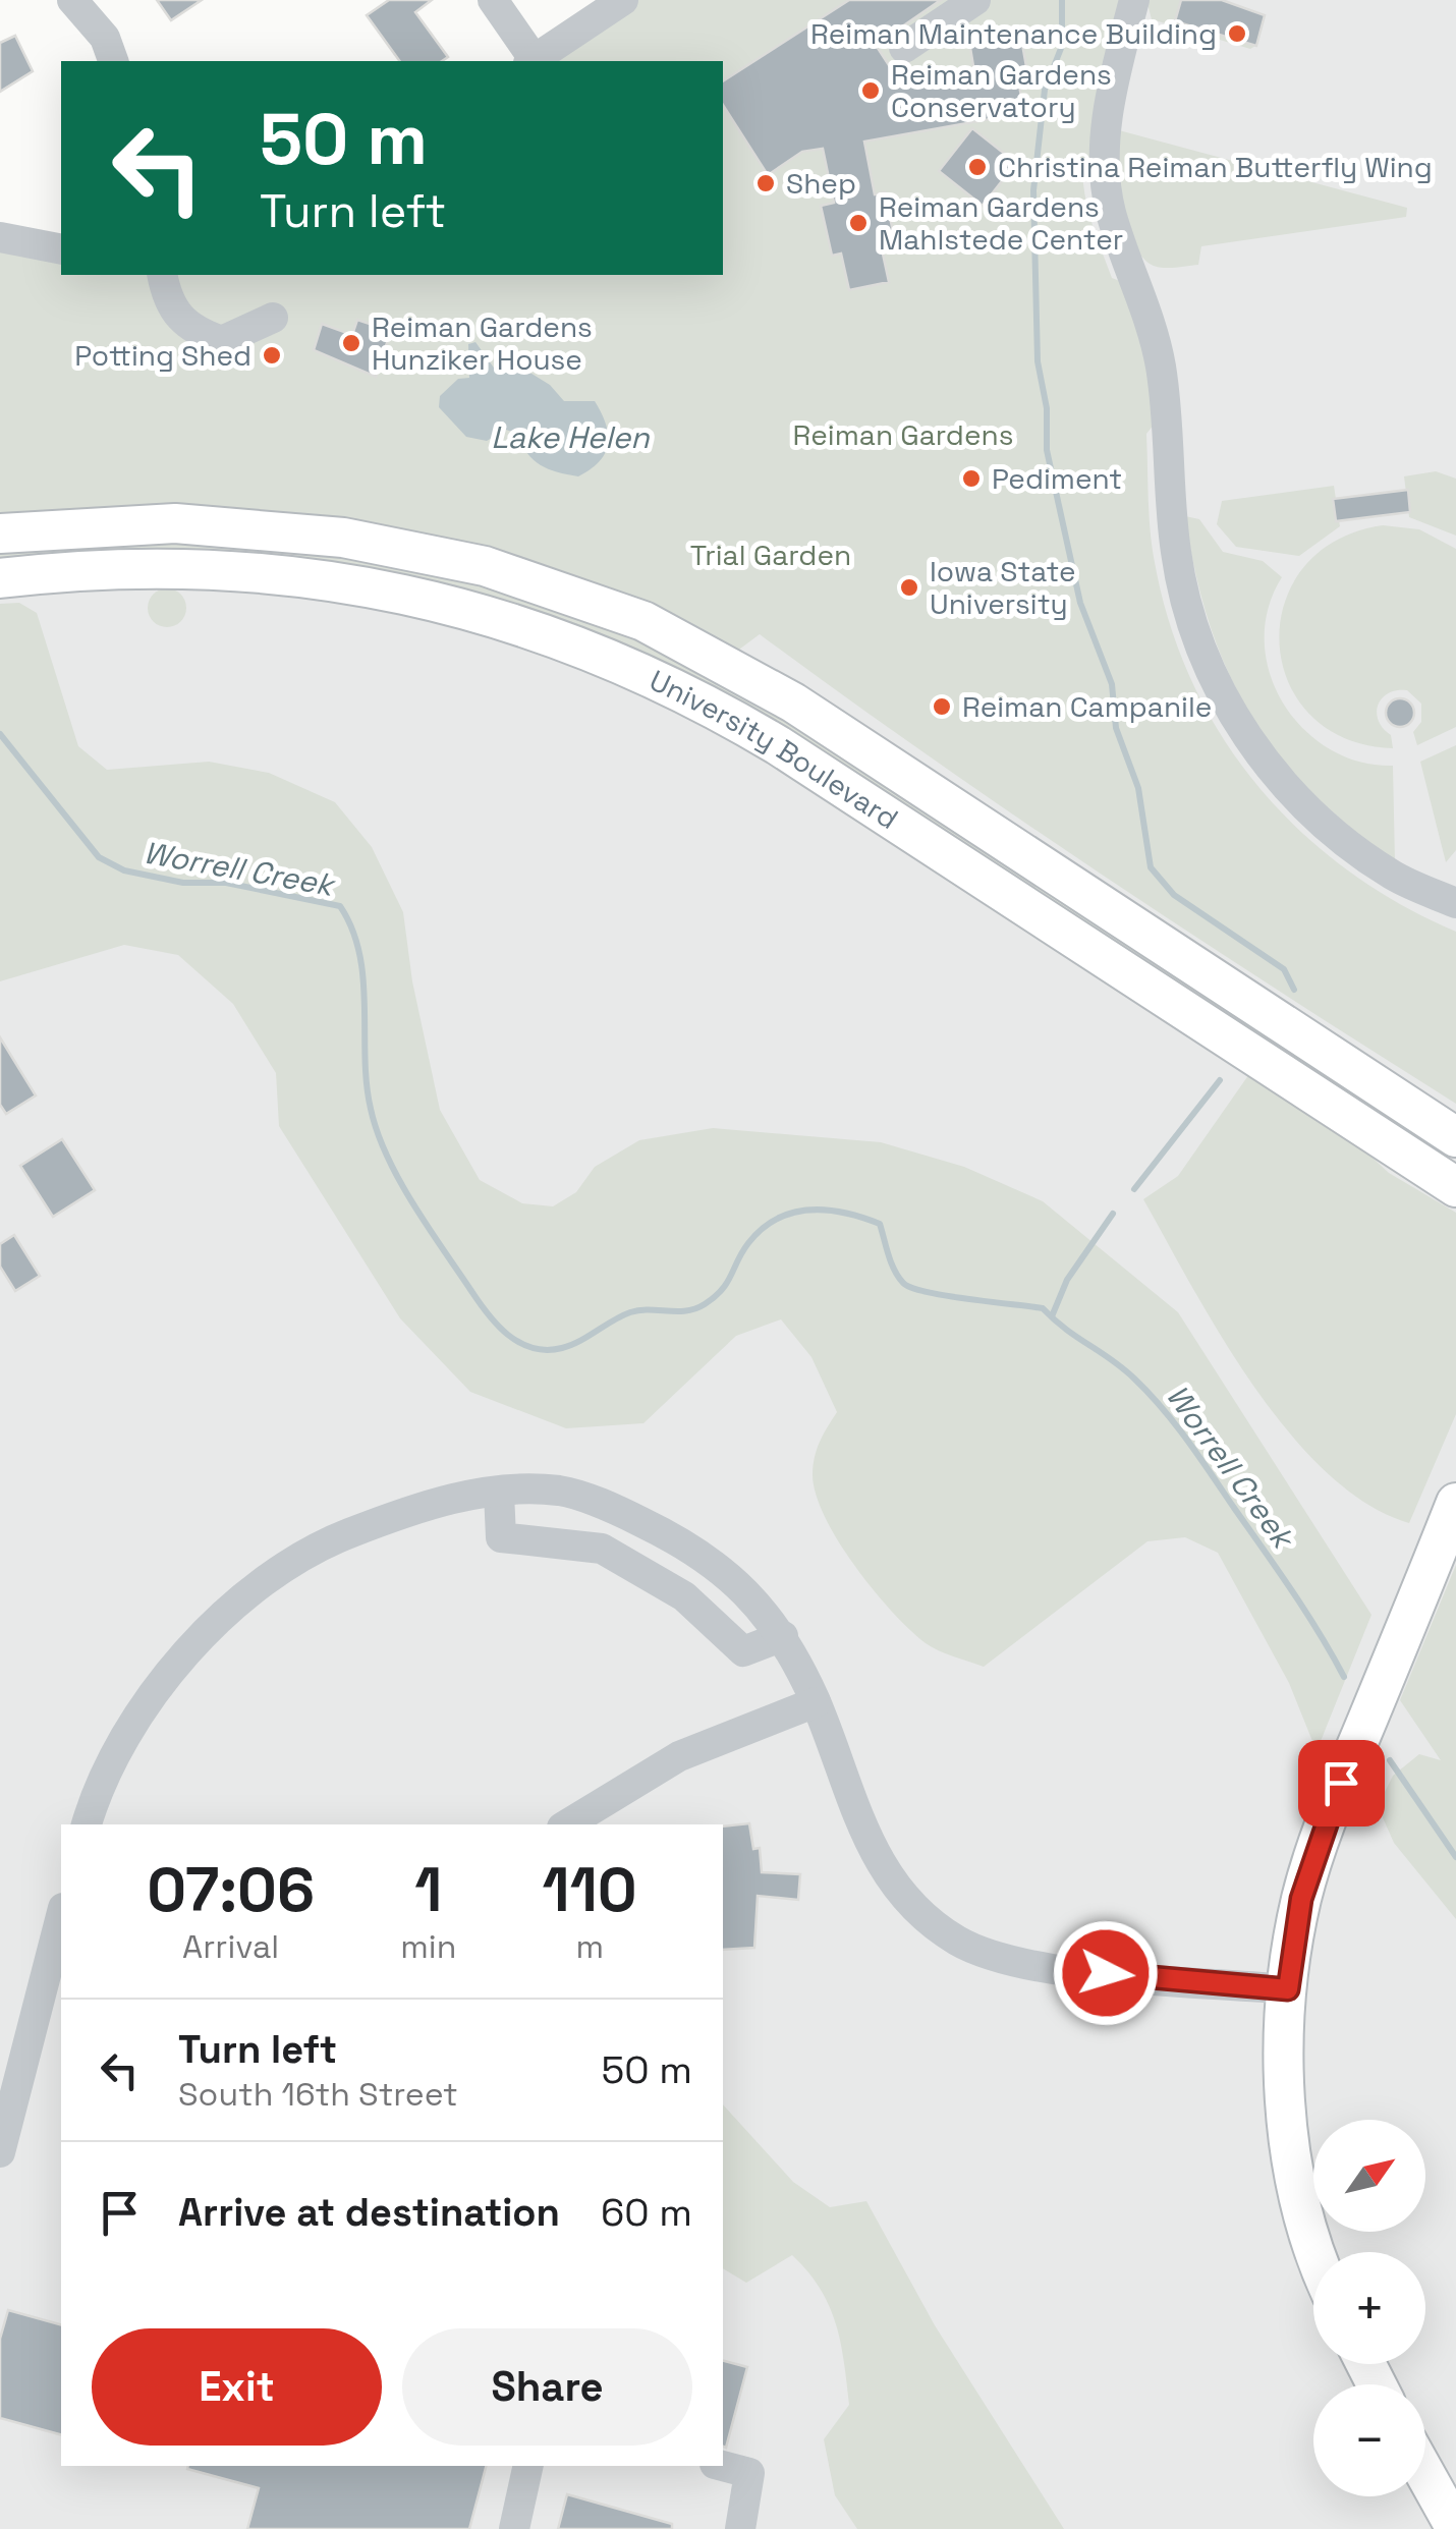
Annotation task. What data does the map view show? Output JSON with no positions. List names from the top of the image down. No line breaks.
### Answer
{"streets":{"main road":["University Boulevard"]},"water":["Lake Helen","Worrell Creek"],"parks":["Reiman Gardens","Trial Garden"],"places":["Reiman Maintenance Building","Reiman Gardens Conservatory","Christina Reiman Butterfly Wing","Shep","Reiman Gardens Mahlstede Center","Reiman Gardens Hunziker House","Potting Shed","Pediment","Iowa State University","Reiman Campanile"],"north":"top right","page":{"turn":["50 m","Turn left"],"eta":["07:06","Arrival","1","min","110","m"],"list":[{"name":"Turn left","note":"South 16th Street","value":"50 m"},{"name":"Arrive at destination","value":"60 m"}],"map_buttons":["+","−"],"buttons":["Exit","Share"]}}
